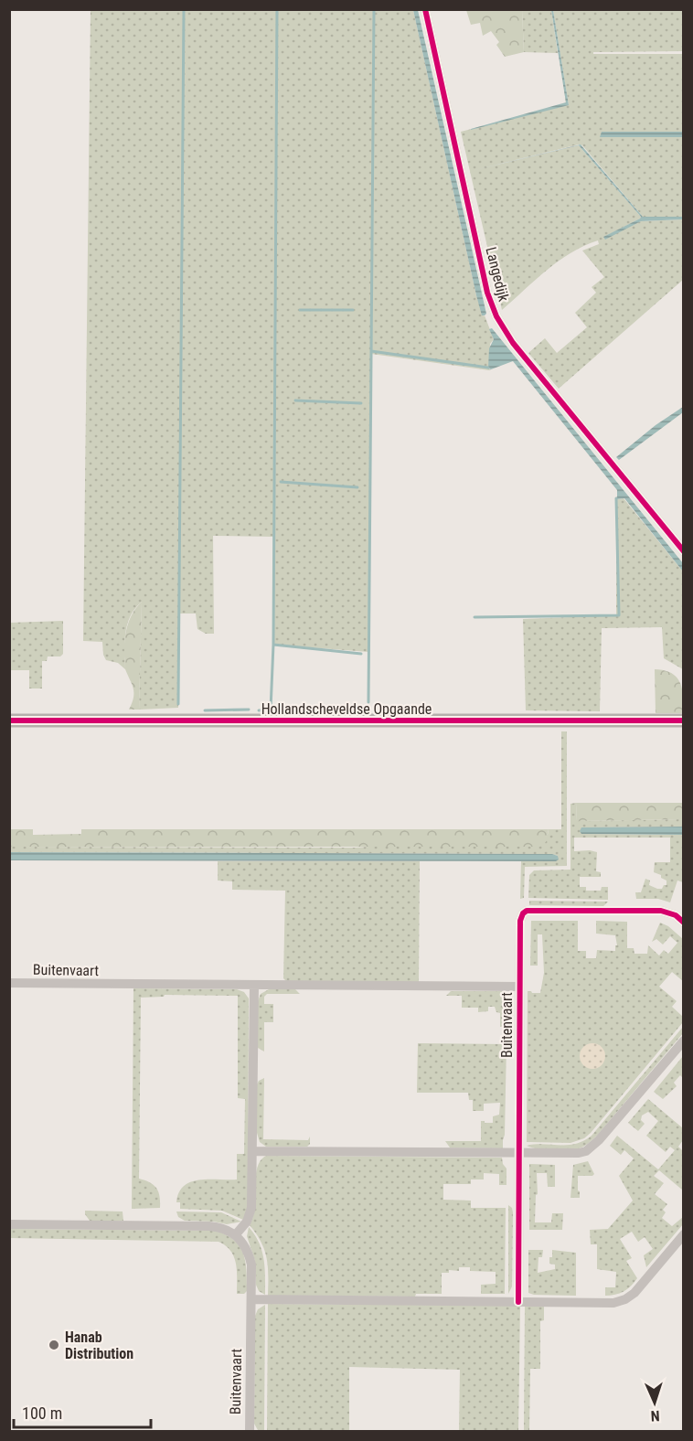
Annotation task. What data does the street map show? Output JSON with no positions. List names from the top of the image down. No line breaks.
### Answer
{"streets":{"street":["Langedijk","Hollandscheveldse Opgaande","Buitenvaart"]},"places":["Hanab Distribution"],"scale_bar":"100 m","north":"bottom"}
